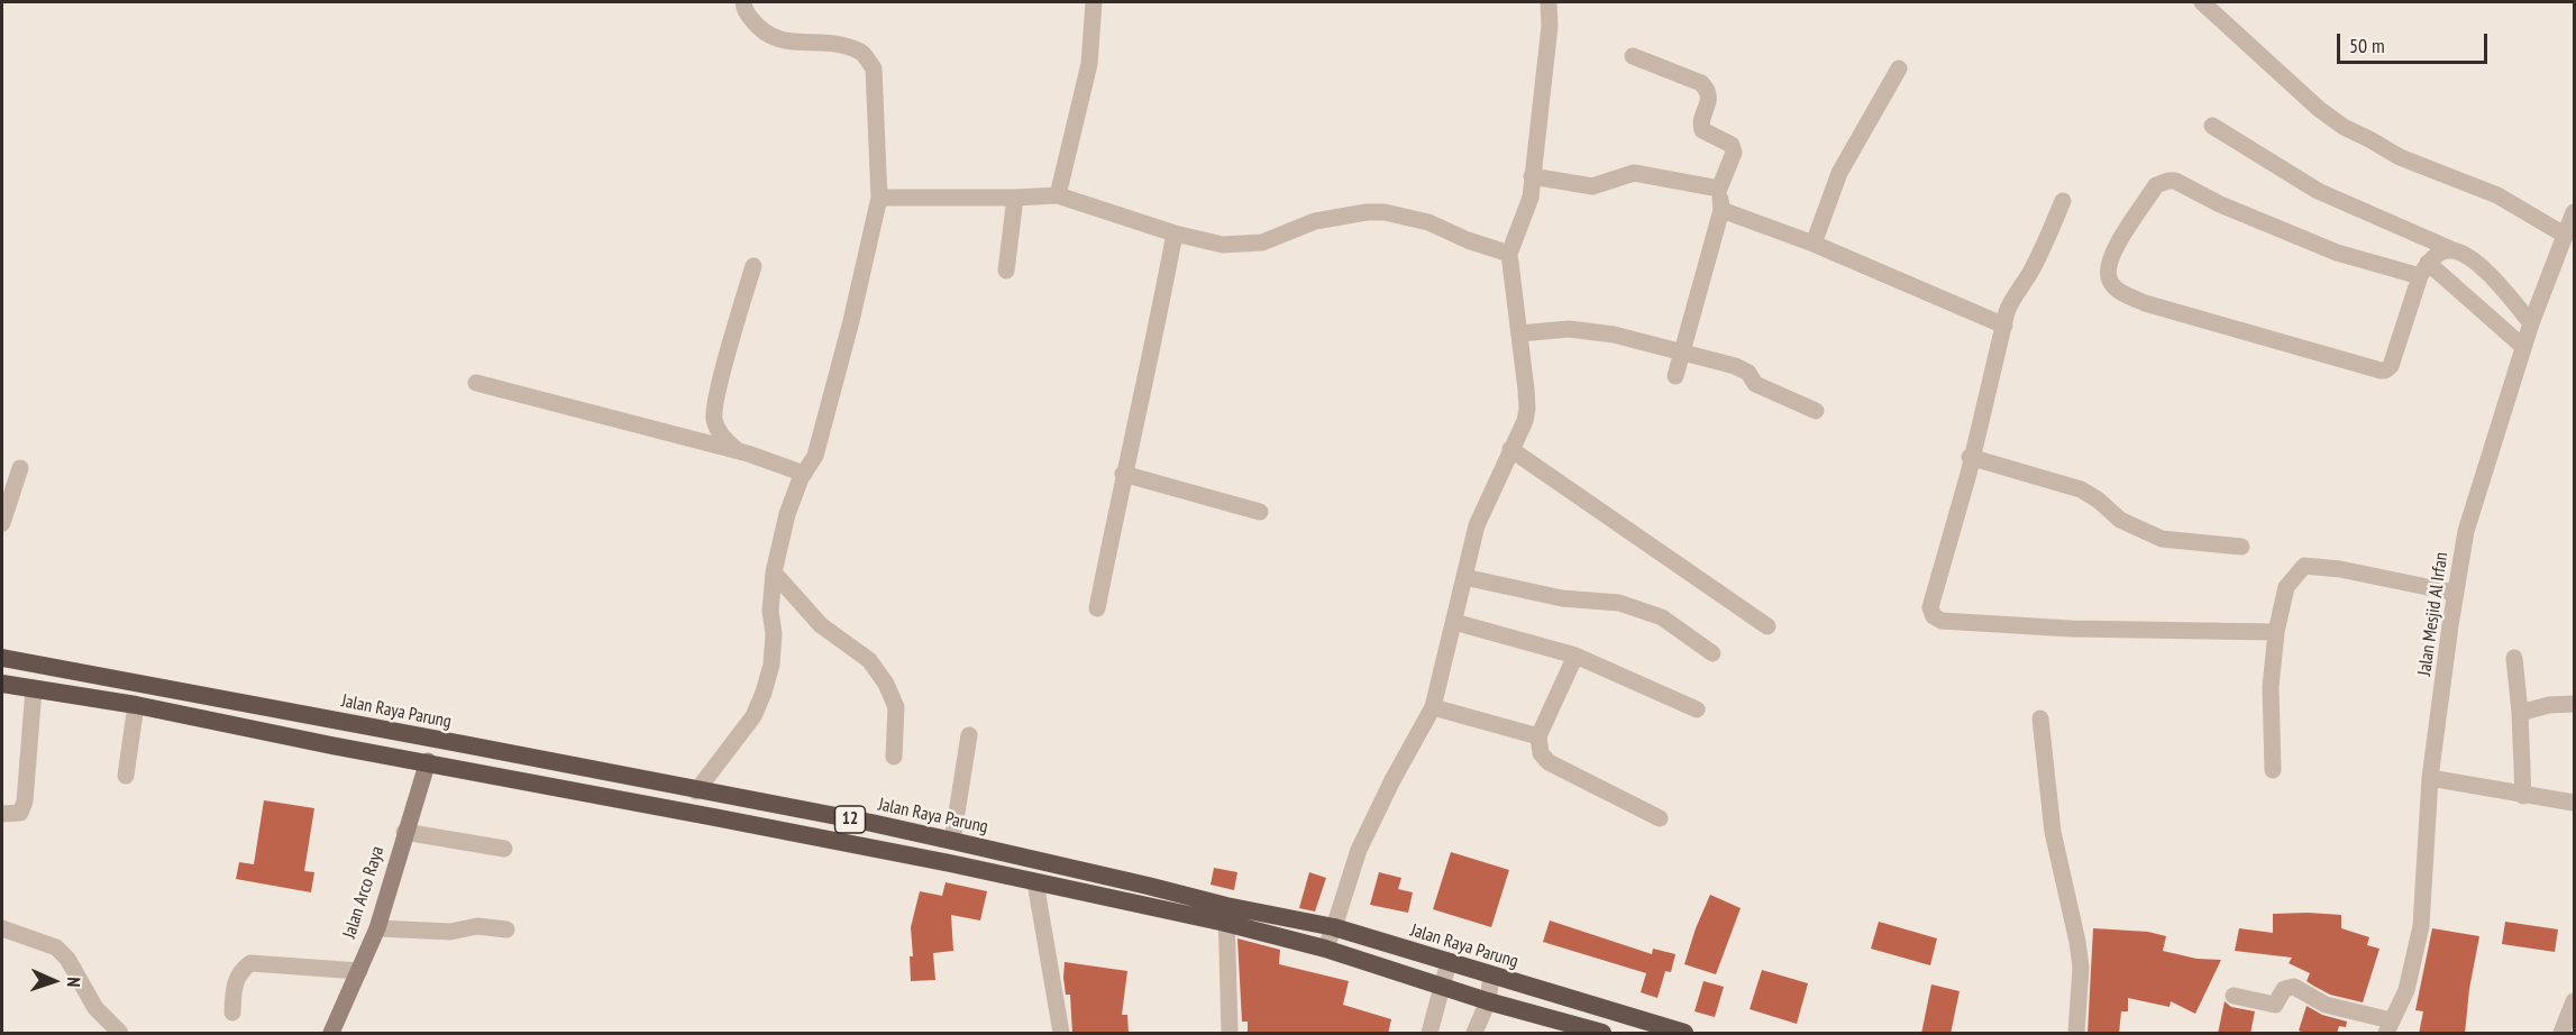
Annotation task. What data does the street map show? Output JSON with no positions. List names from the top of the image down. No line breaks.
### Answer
{"streets":{"highway":["Jalan Raya Parung","12"],"main road":["Jalan Arco Raya"],"street":["Jalan Mesjid Al Irfan"]},"crossings":[["Jalan Raya Parung","Jalan Arco Raya"]],"scale_bar":"50 m","north":"right"}
